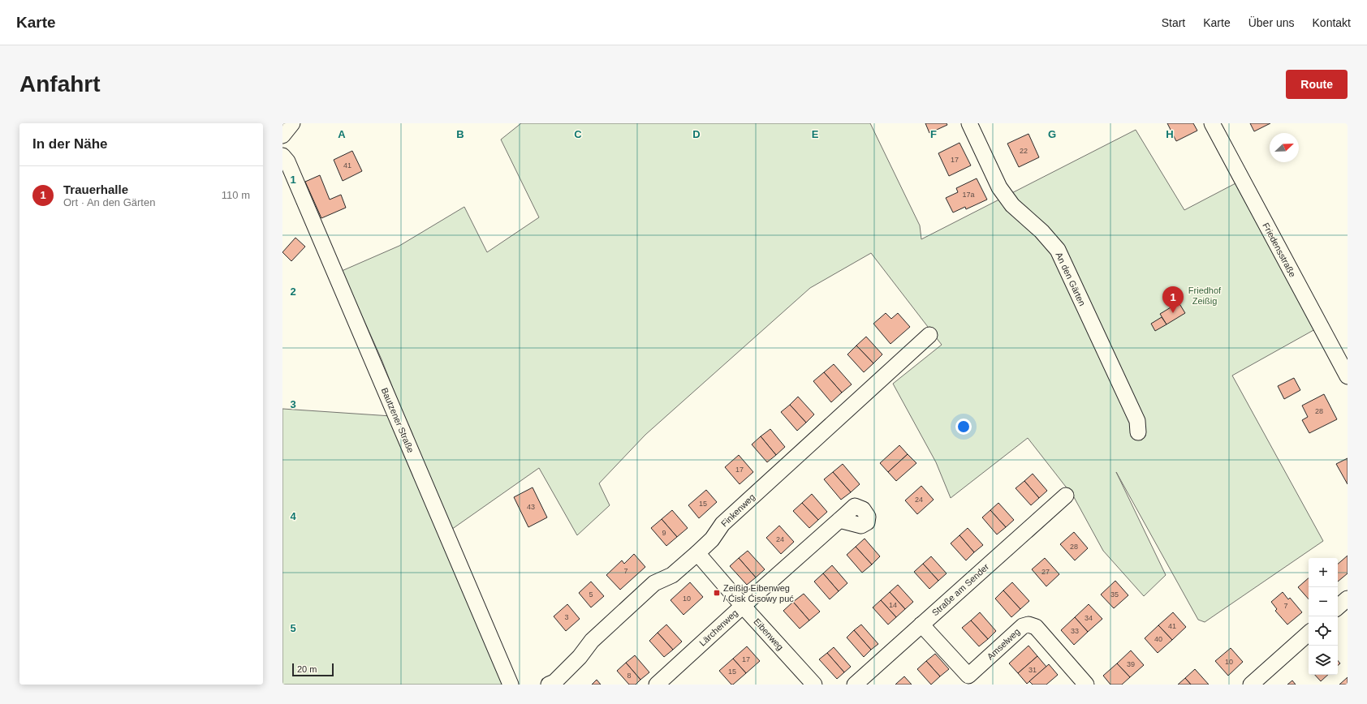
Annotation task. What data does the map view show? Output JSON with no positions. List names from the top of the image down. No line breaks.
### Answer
{"streets":{"street":["Friedensstraße","An den Gärten","Bautzener Straße","Finkenweg","Straße am Sender","Lärchenweg","Eibenweg","Amselweg"]},"crossings":[["Finkenweg","Eibenweg"],["Straße am Sender","Amselweg"],["Lärchenweg","Eibenweg"]],"parks":["Friedhof Zeißig"],"places":{"transit":["Zeißig Eibenweg / Ćisk Ćisowy puć"]},"house_numbers":["22","17","41","17a","28","17","24","15","43","9","24","28","7","27","5","35","10","14","7","3","34","41","33","40","17","10","39","31","15","8"],"scale_bar":"20 m","north":"top right","page":{"header":"Karte","nav":["Start","Karte","Über uns","Kontakt"],"buttons":"Route","title":"Anfahrt","heading":"In der Nähe","list":[{"mark":"1","name":"Trauerhalle","note":"Ort · An den Gärten","value":"110 m"}],"pins":"1","map_buttons":["+","−"],"scale":"20 m"},"grid":{"columns":["A","B","C","D","E","F","G","H"],"rows":["1","2","3","4","5"]}}
